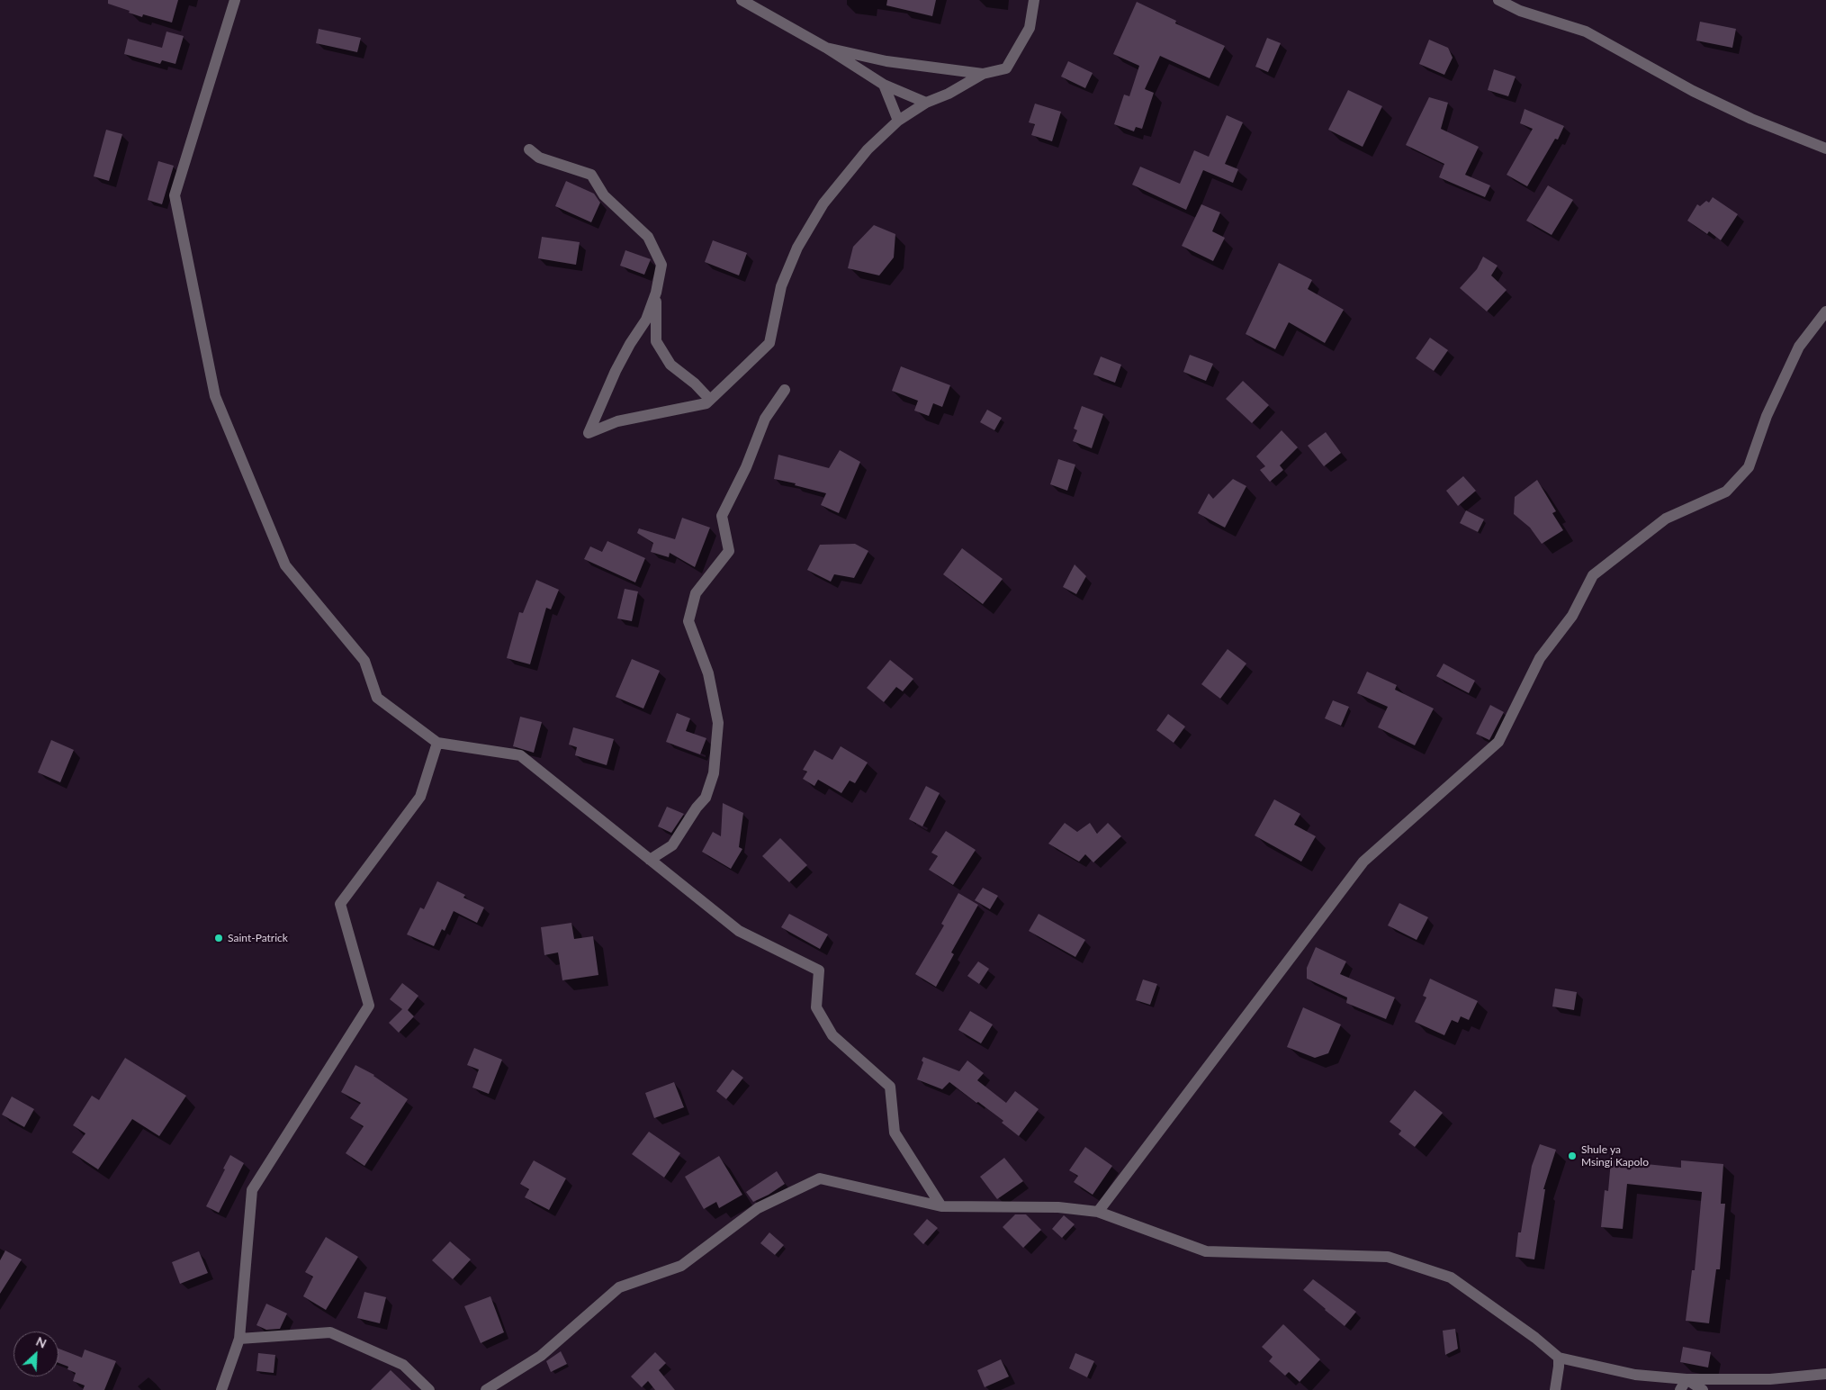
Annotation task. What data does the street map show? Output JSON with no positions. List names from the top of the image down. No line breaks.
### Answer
{"places":["Saint-Patrick","Shule ya Msingi Kapolo"],"north":"top right"}
